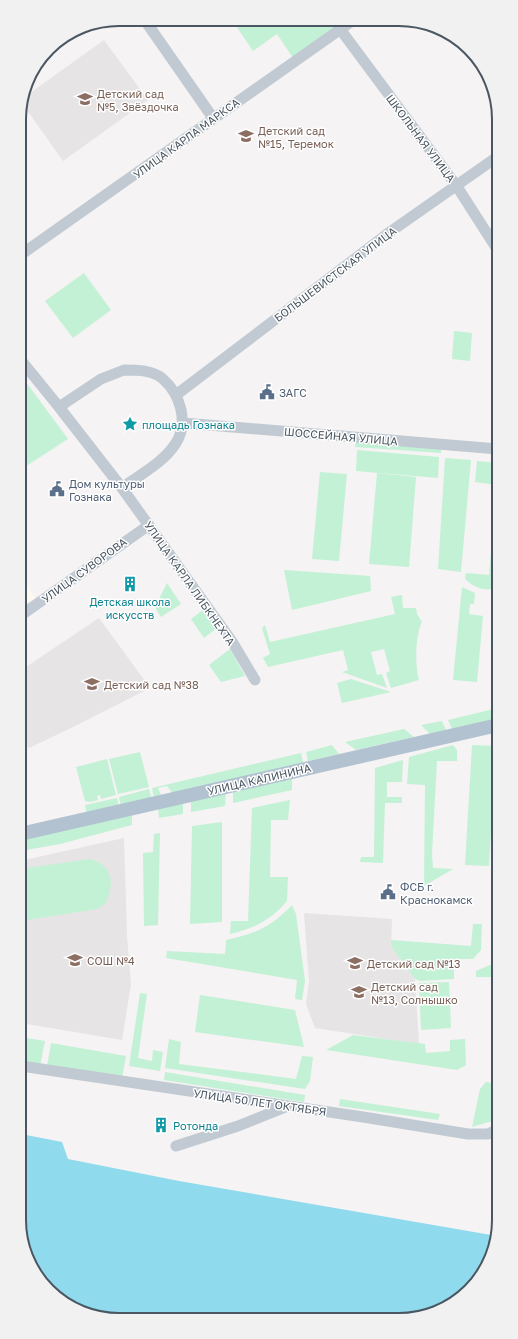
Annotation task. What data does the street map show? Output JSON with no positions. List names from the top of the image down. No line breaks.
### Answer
{"streets":{"main road":["УЛИЦА КАЛИНИНА"],"street":["УЛИЦА КАРЛА МАРКСА","ШКОЛЬНАЯ УЛИЦА","БОЛЬШЕВИСТСКАЯ УЛИЦА","ШОССЕЙНАЯ УЛИЦА","УЛИЦА СУВОРОВА","УЛИЦА КАРЛА ЛИБКНЕХТА","УЛИЦА 50 ЛЕТ ОКТЯБРЯ"]},"crossings":[["УЛИЦА КАРЛА МАРКСА","ШКОЛЬНАЯ УЛИЦА"],["ШКОЛЬНАЯ УЛИЦА","БОЛЬШЕВИСТСКАЯ УЛИЦА"],["БОЛЬШЕВИСТСКАЯ УЛИЦА","ШОССЕЙНАЯ УЛИЦА"],["БОЛЬШЕВИСТСКАЯ УЛИЦА","УЛИЦА КАРЛА ЛИБКНЕХТА"],["ШОССЕЙНАЯ УЛИЦА","УЛИЦА КАРЛА ЛИБКНЕХТА"],["УЛИЦА СУВОРОВА","УЛИЦА КАРЛА ЛИБКНЕХТА"]],"places":{"school or university":["Детский сад №5, Звёздочка","Детский сад №15, Теремок","Детский сад №38","СОШ №4","Детский сад №13","Детский сад №13, Солнышко"],"public building":["ЗАГС","Дом культуры Гознака","ФСБ г. Краснокамск"],"place":["площадь Гознака"],"building":["Детская школа искусств","Ротонда"]}}
